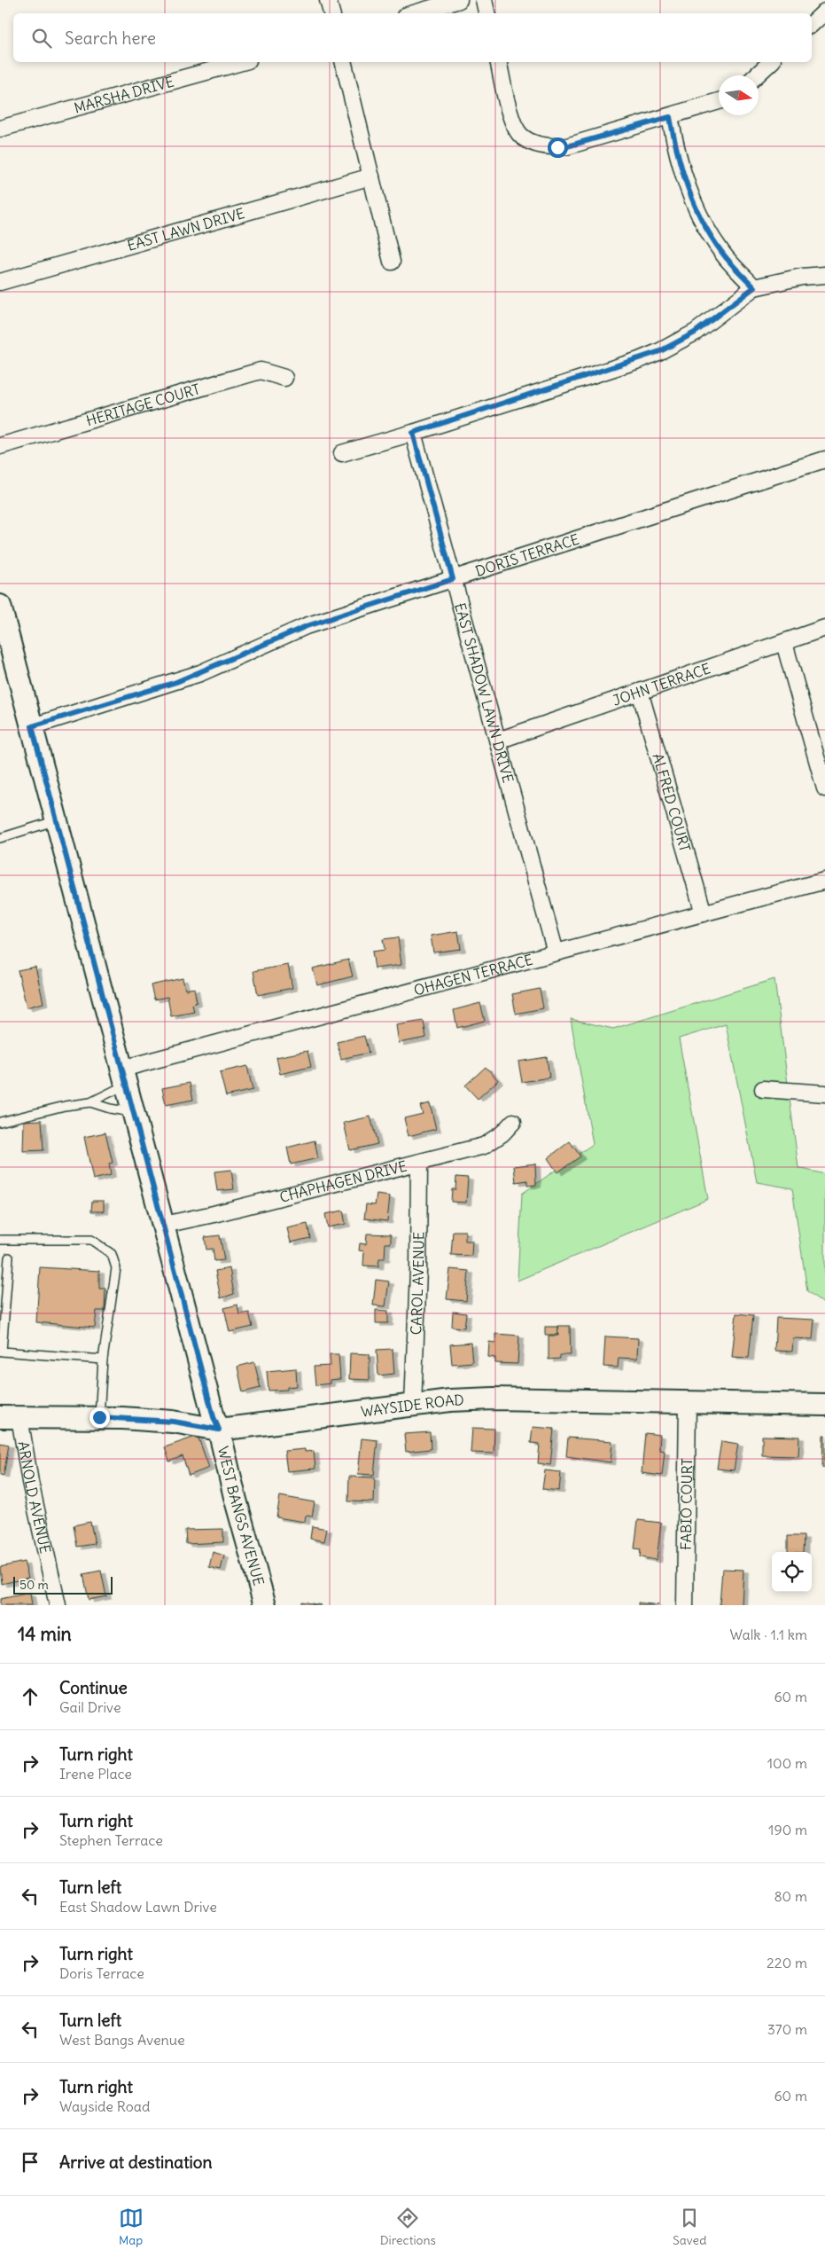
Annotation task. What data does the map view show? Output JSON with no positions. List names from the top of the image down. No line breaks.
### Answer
{"streets":{"street":["MARSHA DRIVE","EAST LAWN DRIVE","HERITAGE COURT","DORIS TERRACE","JOHN TERRACE","EAST SHADOW LAWN DRIVE","ALFRED COURT","OHAGEN TERRACE","CHAPHAGEN DRIVE","CAROL AVENUE","WAYSIDE ROAD","ARNOLD AVENUE","FABIO COURT","WEST BANGS AVENUE"]},"crossings":[["DORIS TERRACE","EAST SHADOW LAWN DRIVE"],["DORIS TERRACE","WEST BANGS AVENUE"],["JOHN TERRACE","EAST SHADOW LAWN DRIVE"],["JOHN TERRACE","ALFRED COURT"],["EAST SHADOW LAWN DRIVE","OHAGEN TERRACE"],["ALFRED COURT","OHAGEN TERRACE"],["OHAGEN TERRACE","WEST BANGS AVENUE"],["CHAPHAGEN DRIVE","CAROL AVENUE"],["CHAPHAGEN DRIVE","WEST BANGS AVENUE"],["CAROL AVENUE","WAYSIDE ROAD"],["WAYSIDE ROAD","ARNOLD AVENUE"],["WAYSIDE ROAD","FABIO COURT"],["WAYSIDE ROAD","WEST BANGS AVENUE"]],"scale_bar":"50 m","north":"right","page":{"search":"Search here","scale":"50 m","heading":["14 min","Walk · 1.1 km"],"list":[["Continue","Gail Drive","60 m"],["Turn right","Irene Place","100 m"],["Turn right","Stephen Terrace","190 m"],["Turn left","East Shadow Lawn Drive","80 m"],["Turn right","Doris Terrace","220 m"],["Turn left","West Bangs Avenue","370 m"],["Turn right","Wayside Road","60 m"],"Arrive at destination"],"nav":["Map","Directions","Saved"]}}
